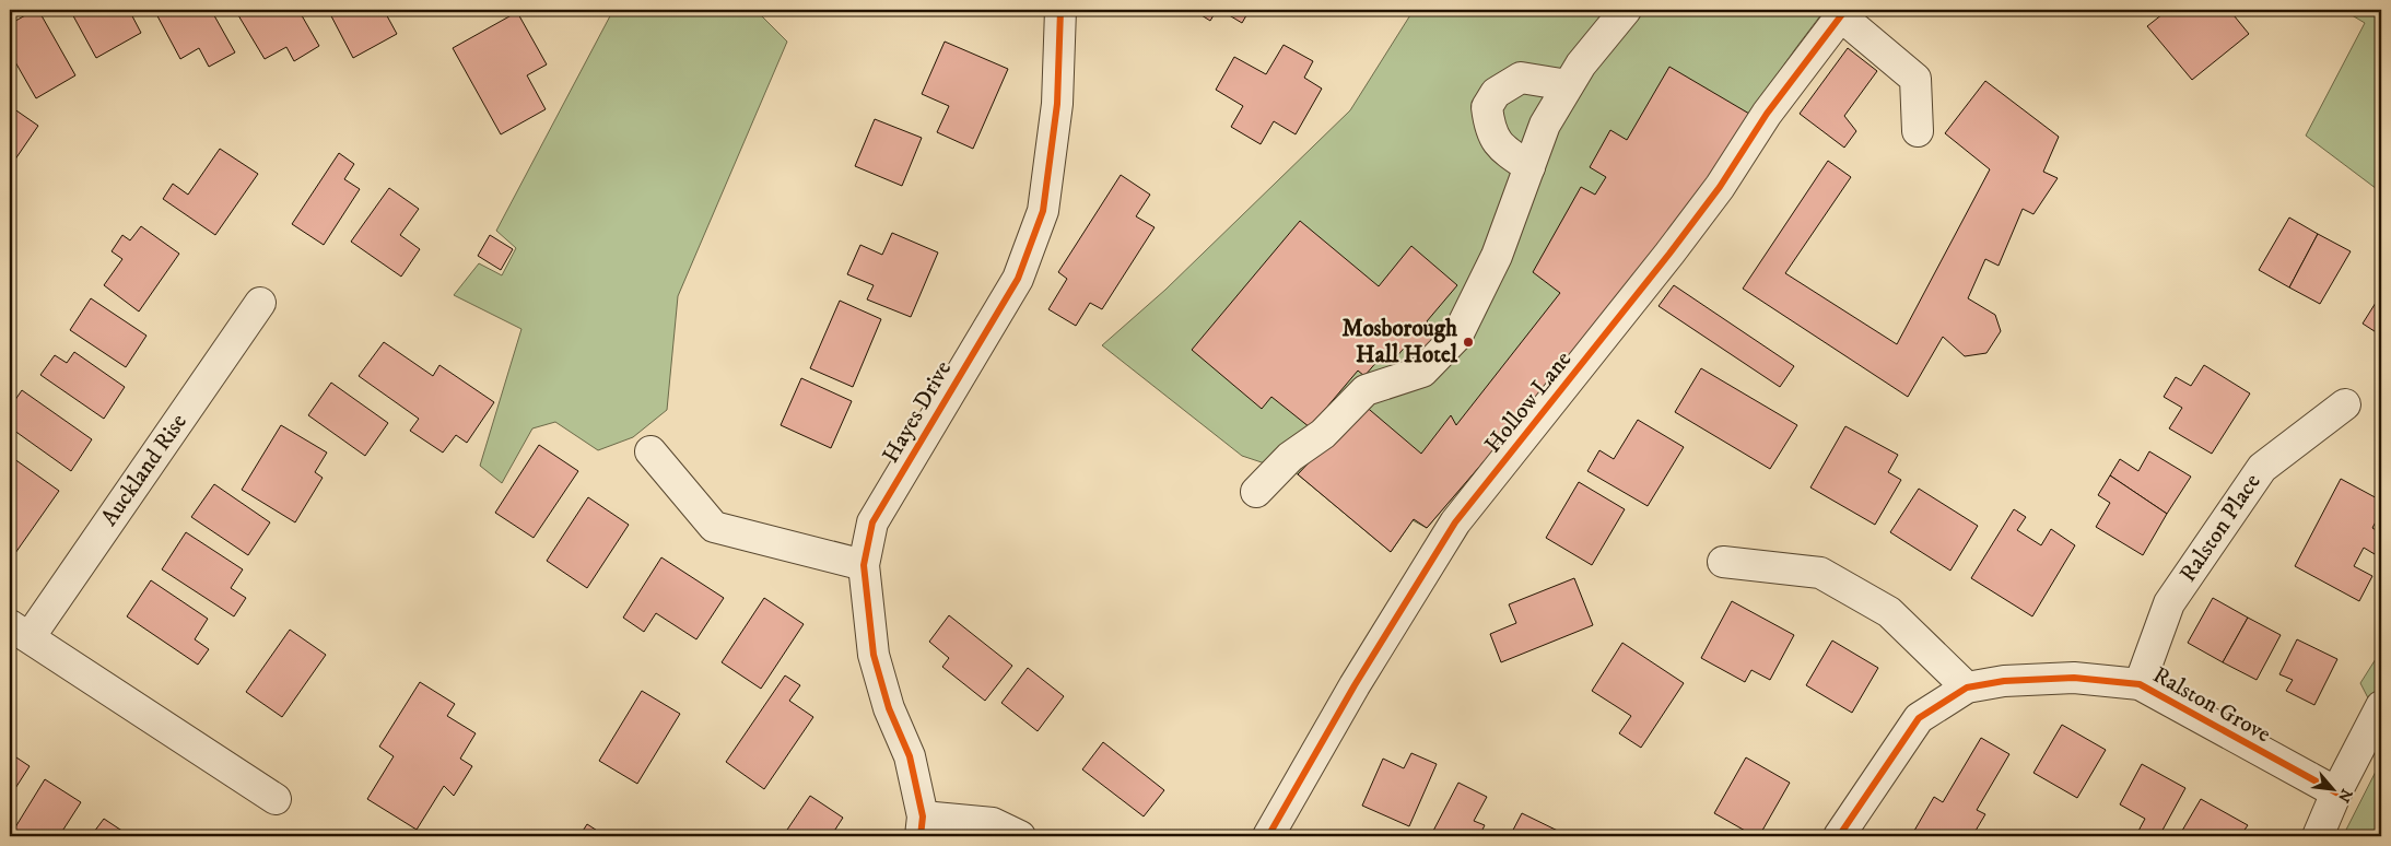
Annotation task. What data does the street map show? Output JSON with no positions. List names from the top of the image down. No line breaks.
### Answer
{"streets":{"street":["Hollow Lane","Hayes Drive","Auckland Rise","Ralston Place","Ralston Grove"]},"crossings":[["Ralston Place","Ralston Grove"]],"places":["Mosborough Hall Hotel"],"north":"bottom right"}
